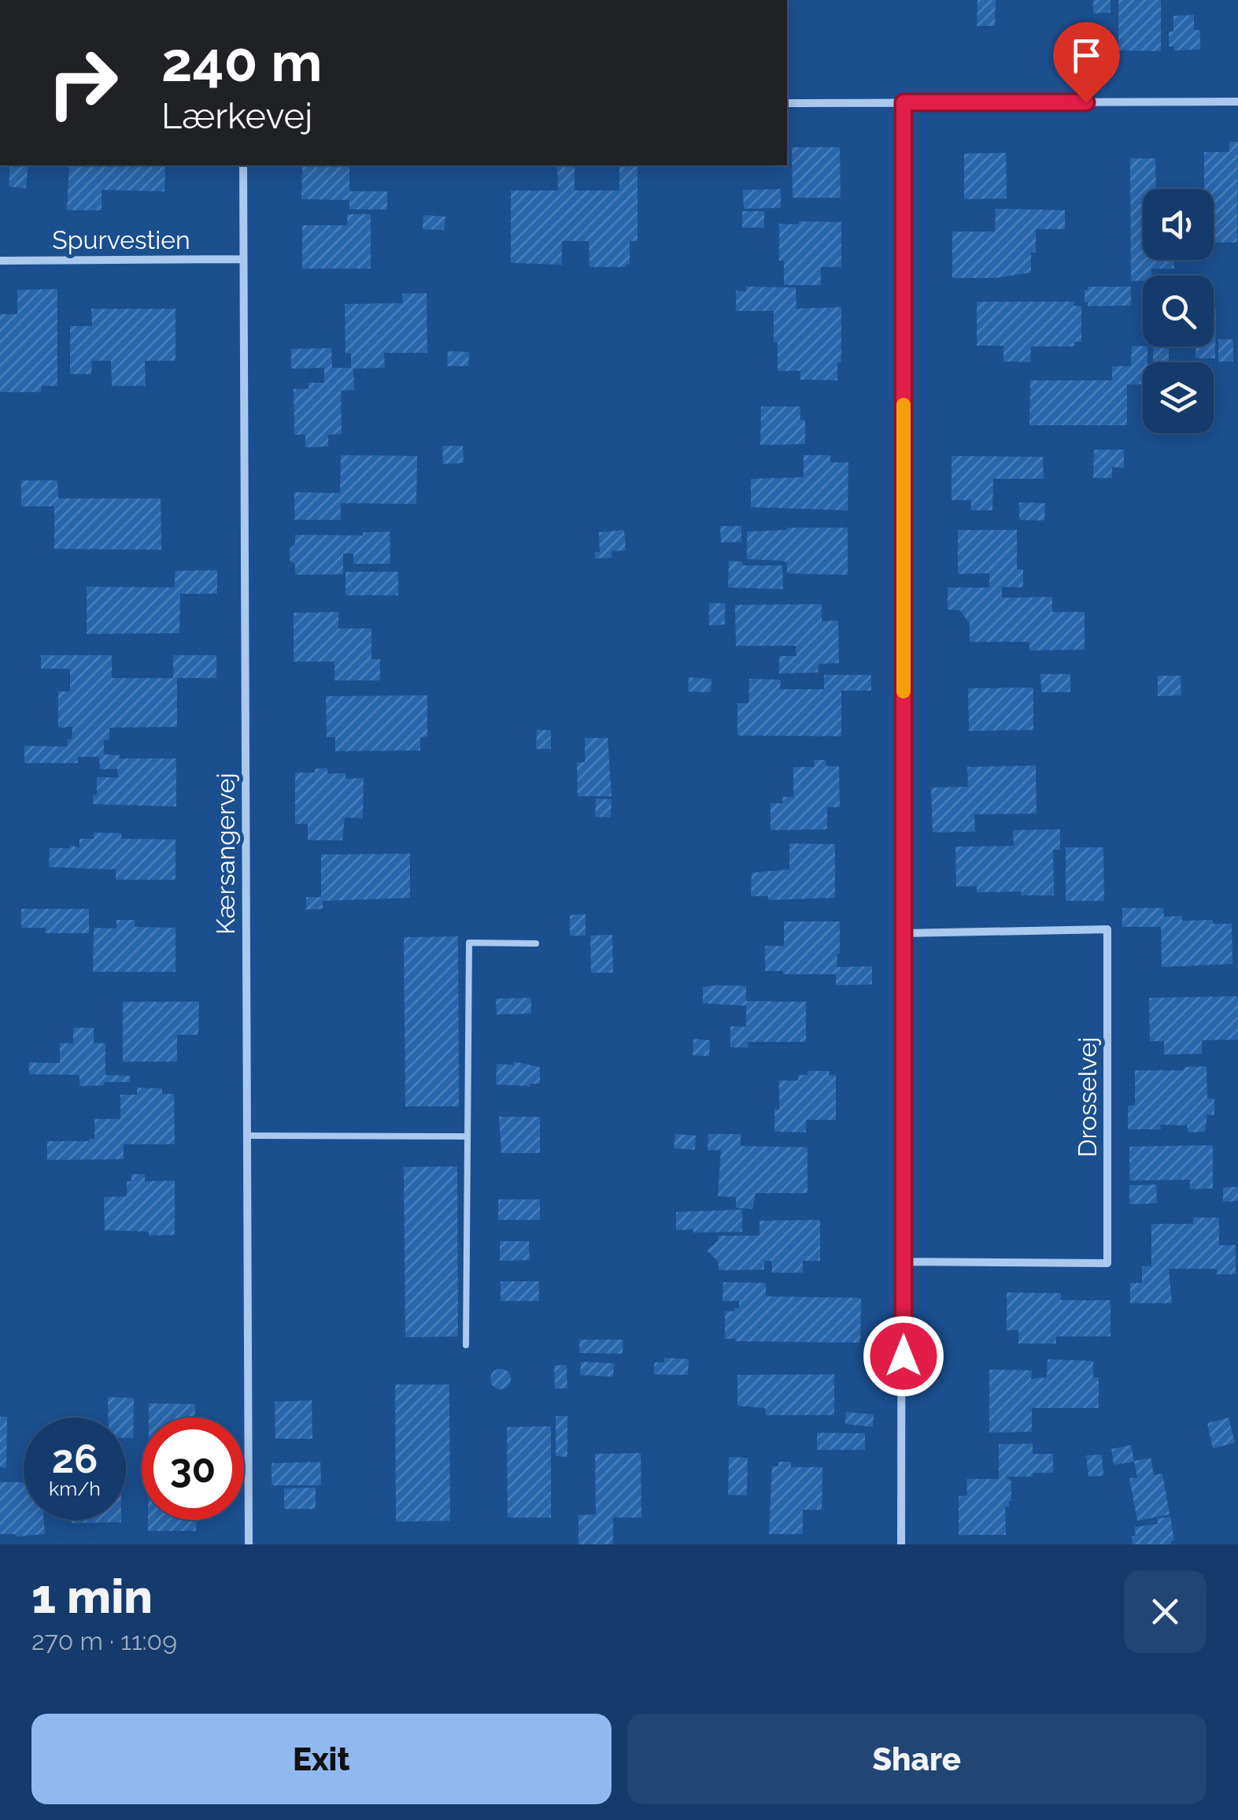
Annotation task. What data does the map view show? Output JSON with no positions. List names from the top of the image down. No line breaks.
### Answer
{"streets":{"street":["Spurvestien","Kærsangervej","Drosselvej"]},"crossings":[["Spurvestien","Kærsangervej"]],"page":{"turn":["240 m","Lærkevej"],"speed":"26 km/h","limit":"30","heading":["1 min","270 m · 11:09"],"buttons":["Exit","Share"]}}
